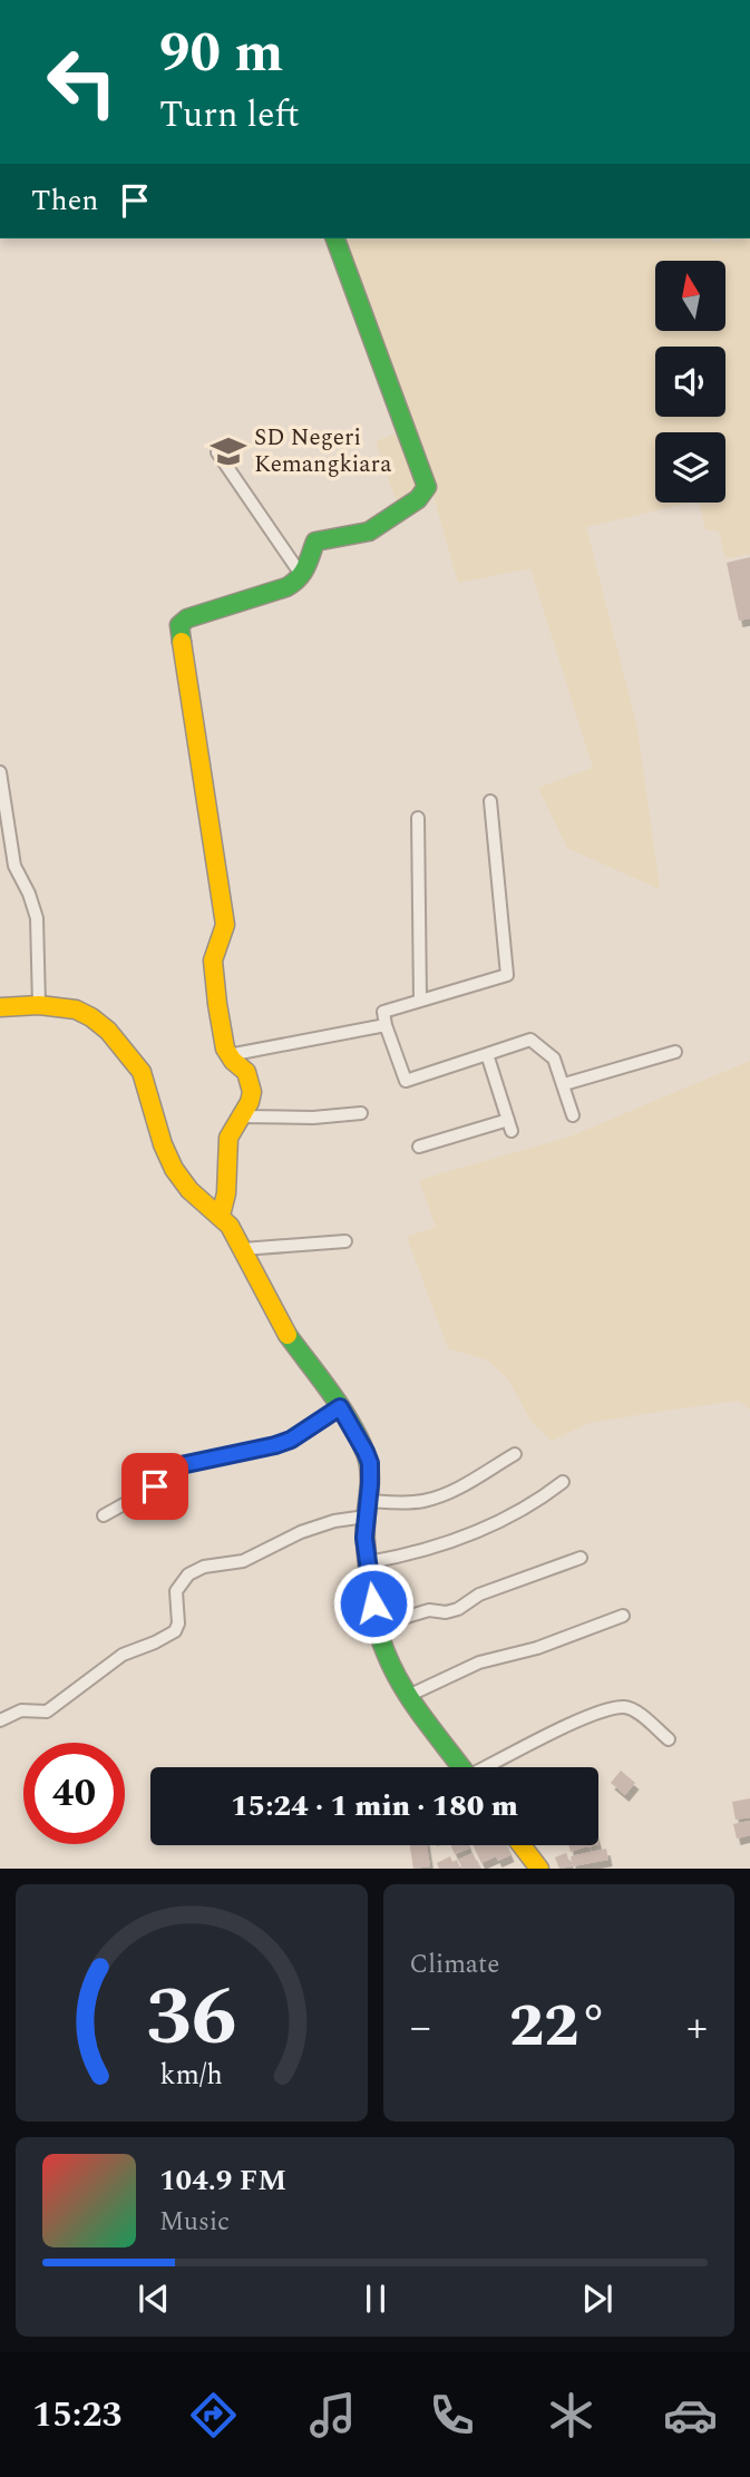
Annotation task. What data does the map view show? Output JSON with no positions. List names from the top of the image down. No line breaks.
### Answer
{"places":{"school or university":["SD Negeri Kemangkiara"]},"north":"top","page":{"turn":["90 m","Turn left"],"then":"Then","limit":"40","trip":"15:24 · 1 min · 180 m","tile":"Climate","heat":["−","22°","+"],"song":["104.9 FM","Music"],"tabs":"15:23","gauge":["36","km/h"]}}
